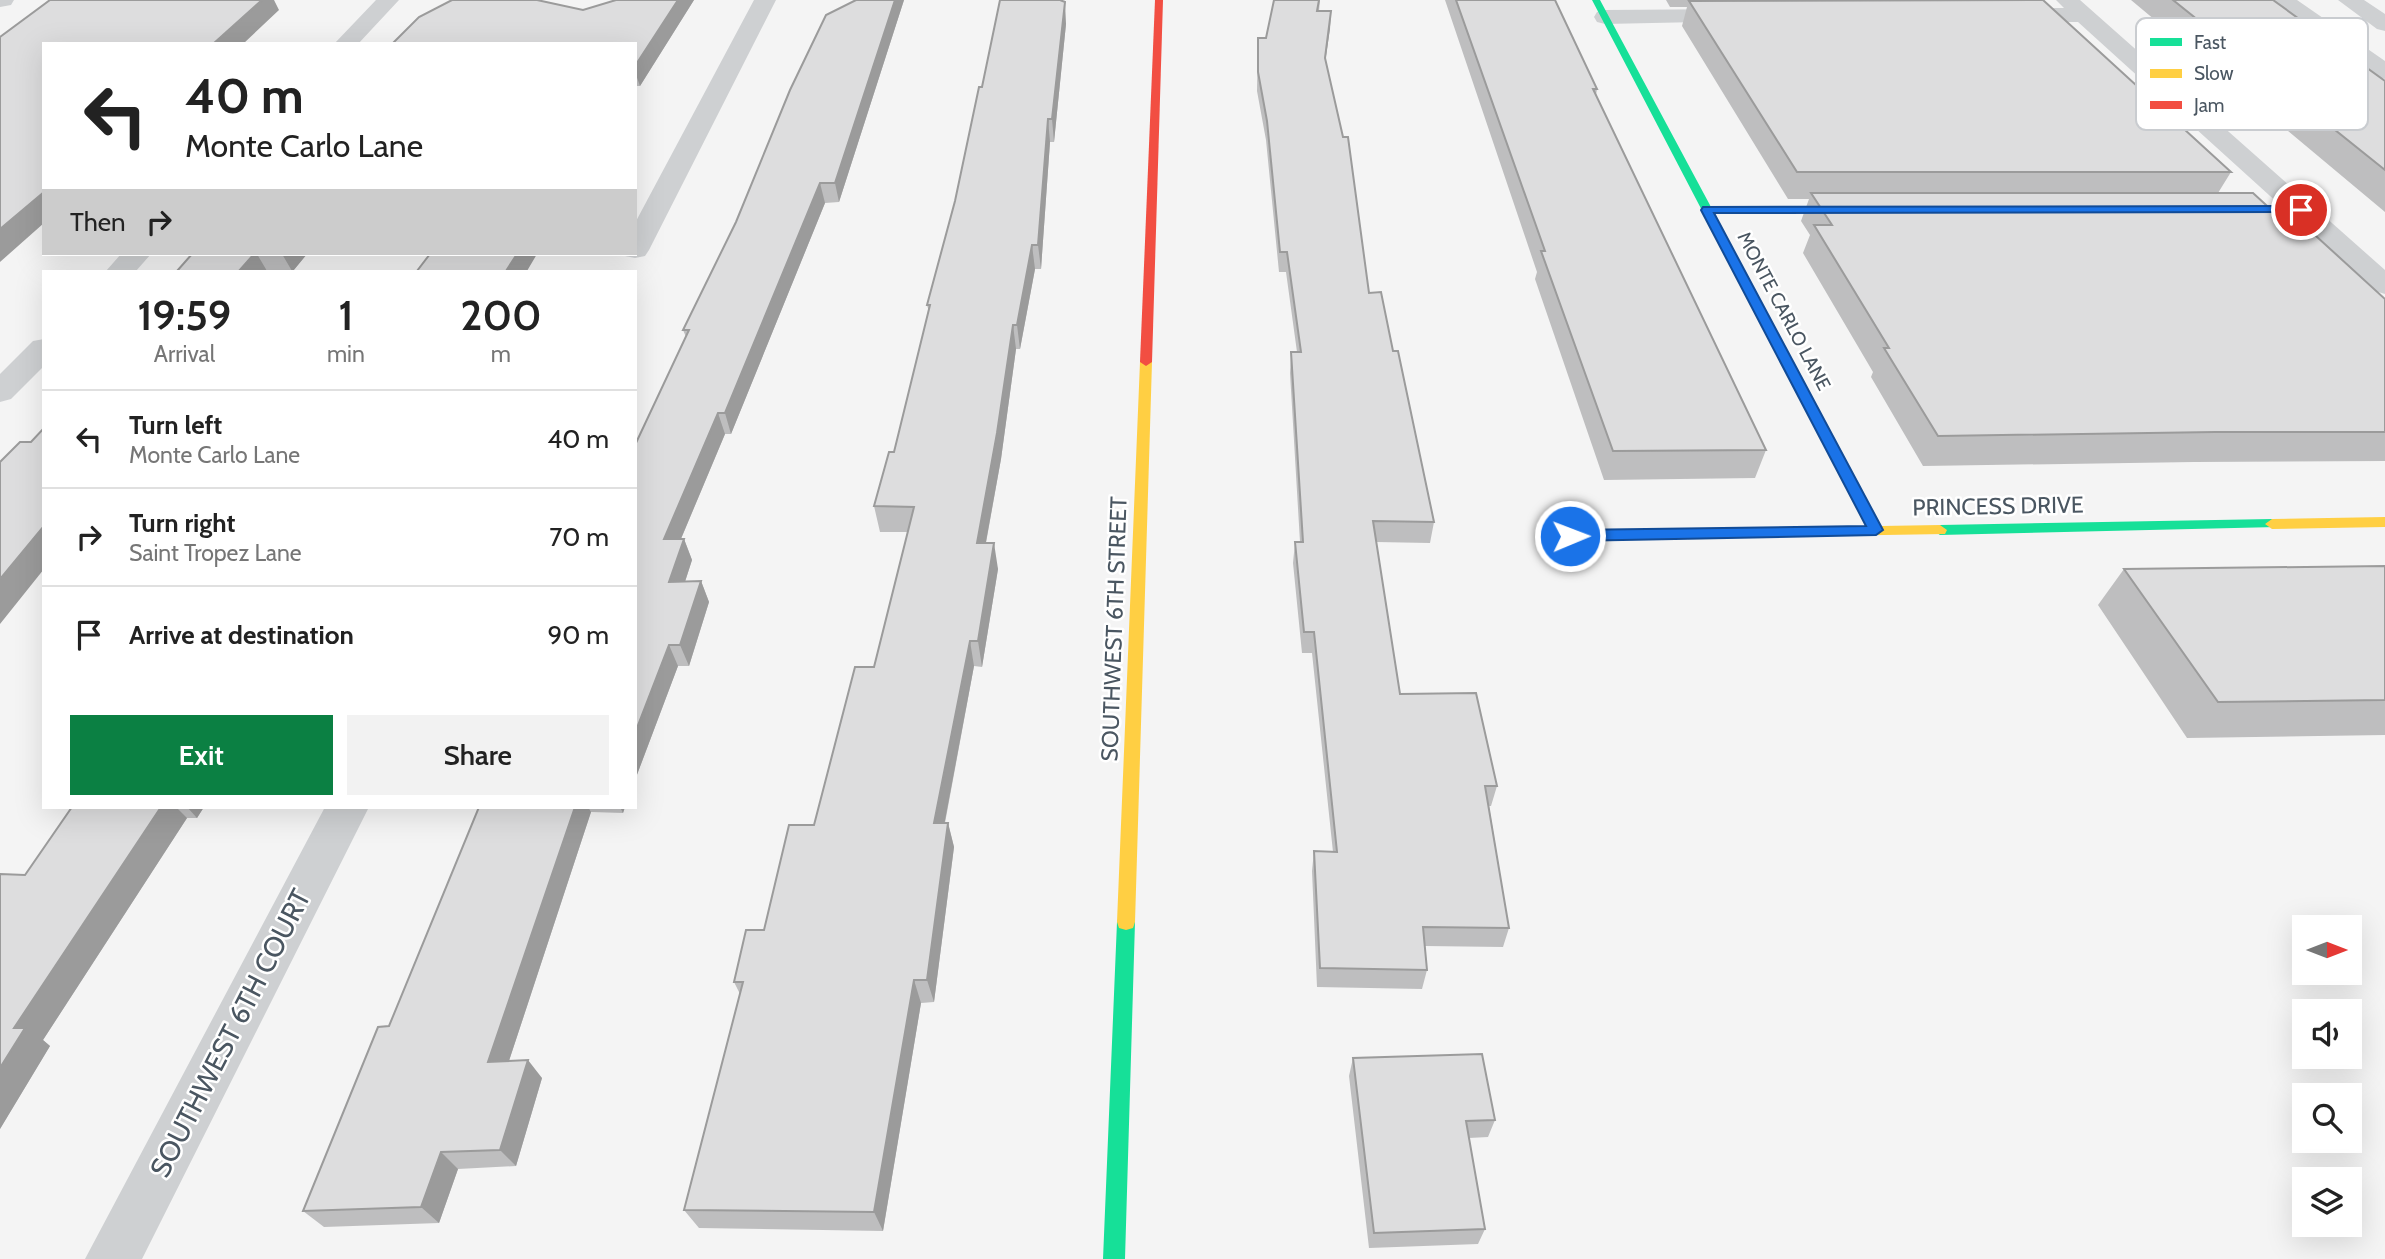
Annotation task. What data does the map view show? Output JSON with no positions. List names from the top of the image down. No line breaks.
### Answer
{"streets":{"street":["MONTE CARLO LANE","PRINCESS DRIVE","SOUTHWEST 6TH STREET","SOUTHWEST 6TH COURT"]},"crossings":[["MONTE CARLO LANE","PRINCESS DRIVE"]],"legend":["Fast","Slow","Jam"],"north":"right","page":{"turn":["40 m","Monte Carlo Lane"],"then":"Then","eta":["19:59","Arrival","1","min","200","m"],"list":[{"name":"Turn left","note":"Monte Carlo Lane","value":"40 m"},{"name":"Turn right","note":"Saint Tropez Lane","value":"70 m"},{"name":"Arrive at destination","value":"90 m"}],"buttons":["Exit","Share"]}}
